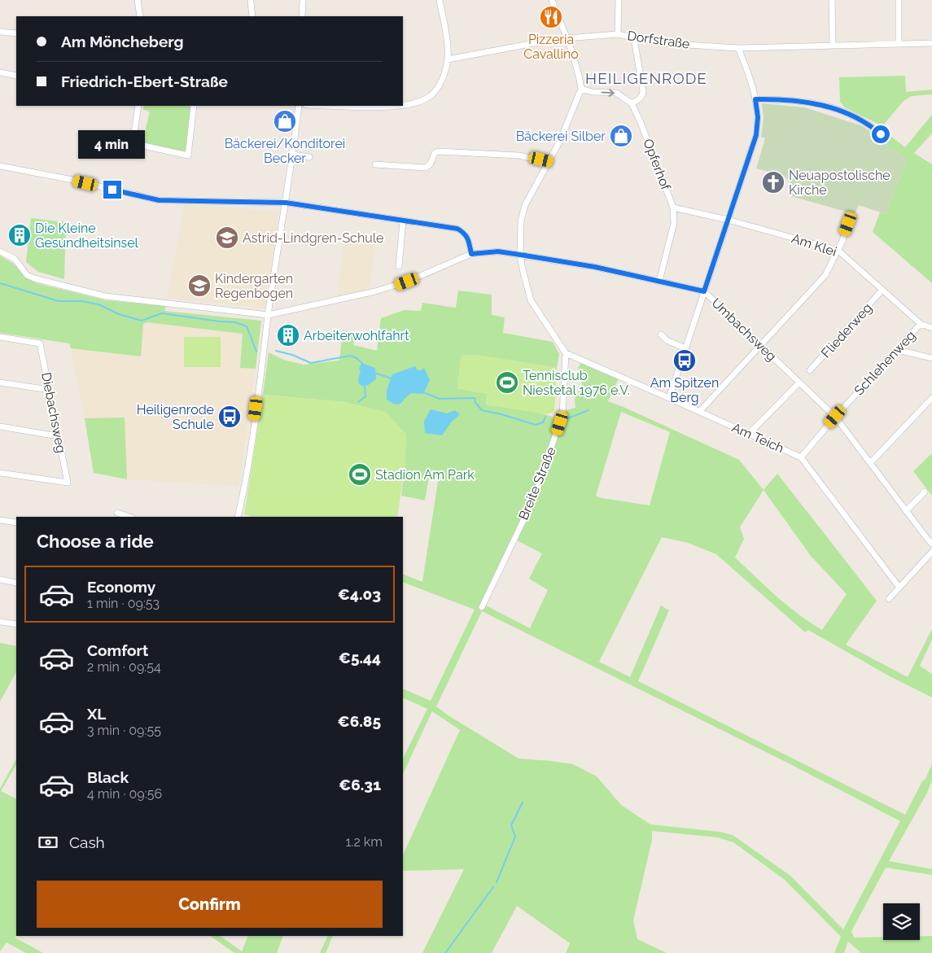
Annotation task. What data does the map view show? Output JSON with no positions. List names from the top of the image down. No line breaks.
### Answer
{"streets":{"street":["Dorfstraße","Opferhof","Am Klei","Umbachsweg","Fliederweg","Schlehenweg","Diebachsweg","Am Teich","Breite Straße"]},"crossings":[["Opferhof","Am Klei"],["Opferhof","Umbachsweg"],["Am Klei","Fliederweg"],["Am Klei","Schlehenweg"],["Umbachsweg","Schlehenweg"],["Schlehenweg","Am Teich"],["Am Teich","Breite Straße"]],"districts":["HEILIGENRODE"],"places":{"restaurant":["Pizzeria Cavallino"],"shop":["Bäckerei/Konditorei Becker","Bäckerei Silber"],"church":["Neuapostolische Kirche"],"building":["Die Kleine Gesundheitsinsel","Arbeiterwohlfahrt"],"school or university":["Astrid-Lindgren-Schule","Kindergarten Regenbogen"],"bus stop":["Am Spitzen Berg","Heiligenrode Schule"],"sports":["Tennisclub Niestetal 1976 e.V.","Stadion Am Park"]},"page":{"banner":["Am Möncheberg","Friedrich-Ebert-Straße"],"bubble":"4 min","heading":"Choose a ride","list":[{"name":"Economy","note":"1 min · 09:53","value":"€4.03"},{"name":"Comfort","note":"2 min · 09:54","value":"€5.44"},{"name":"XL","note":"3 min · 09:55","value":"€6.85"},{"name":"Black","note":"4 min · 09:56","value":"€6.31"}],"pay":["Cash","1.2 km"],"buttons":"Confirm"}}
